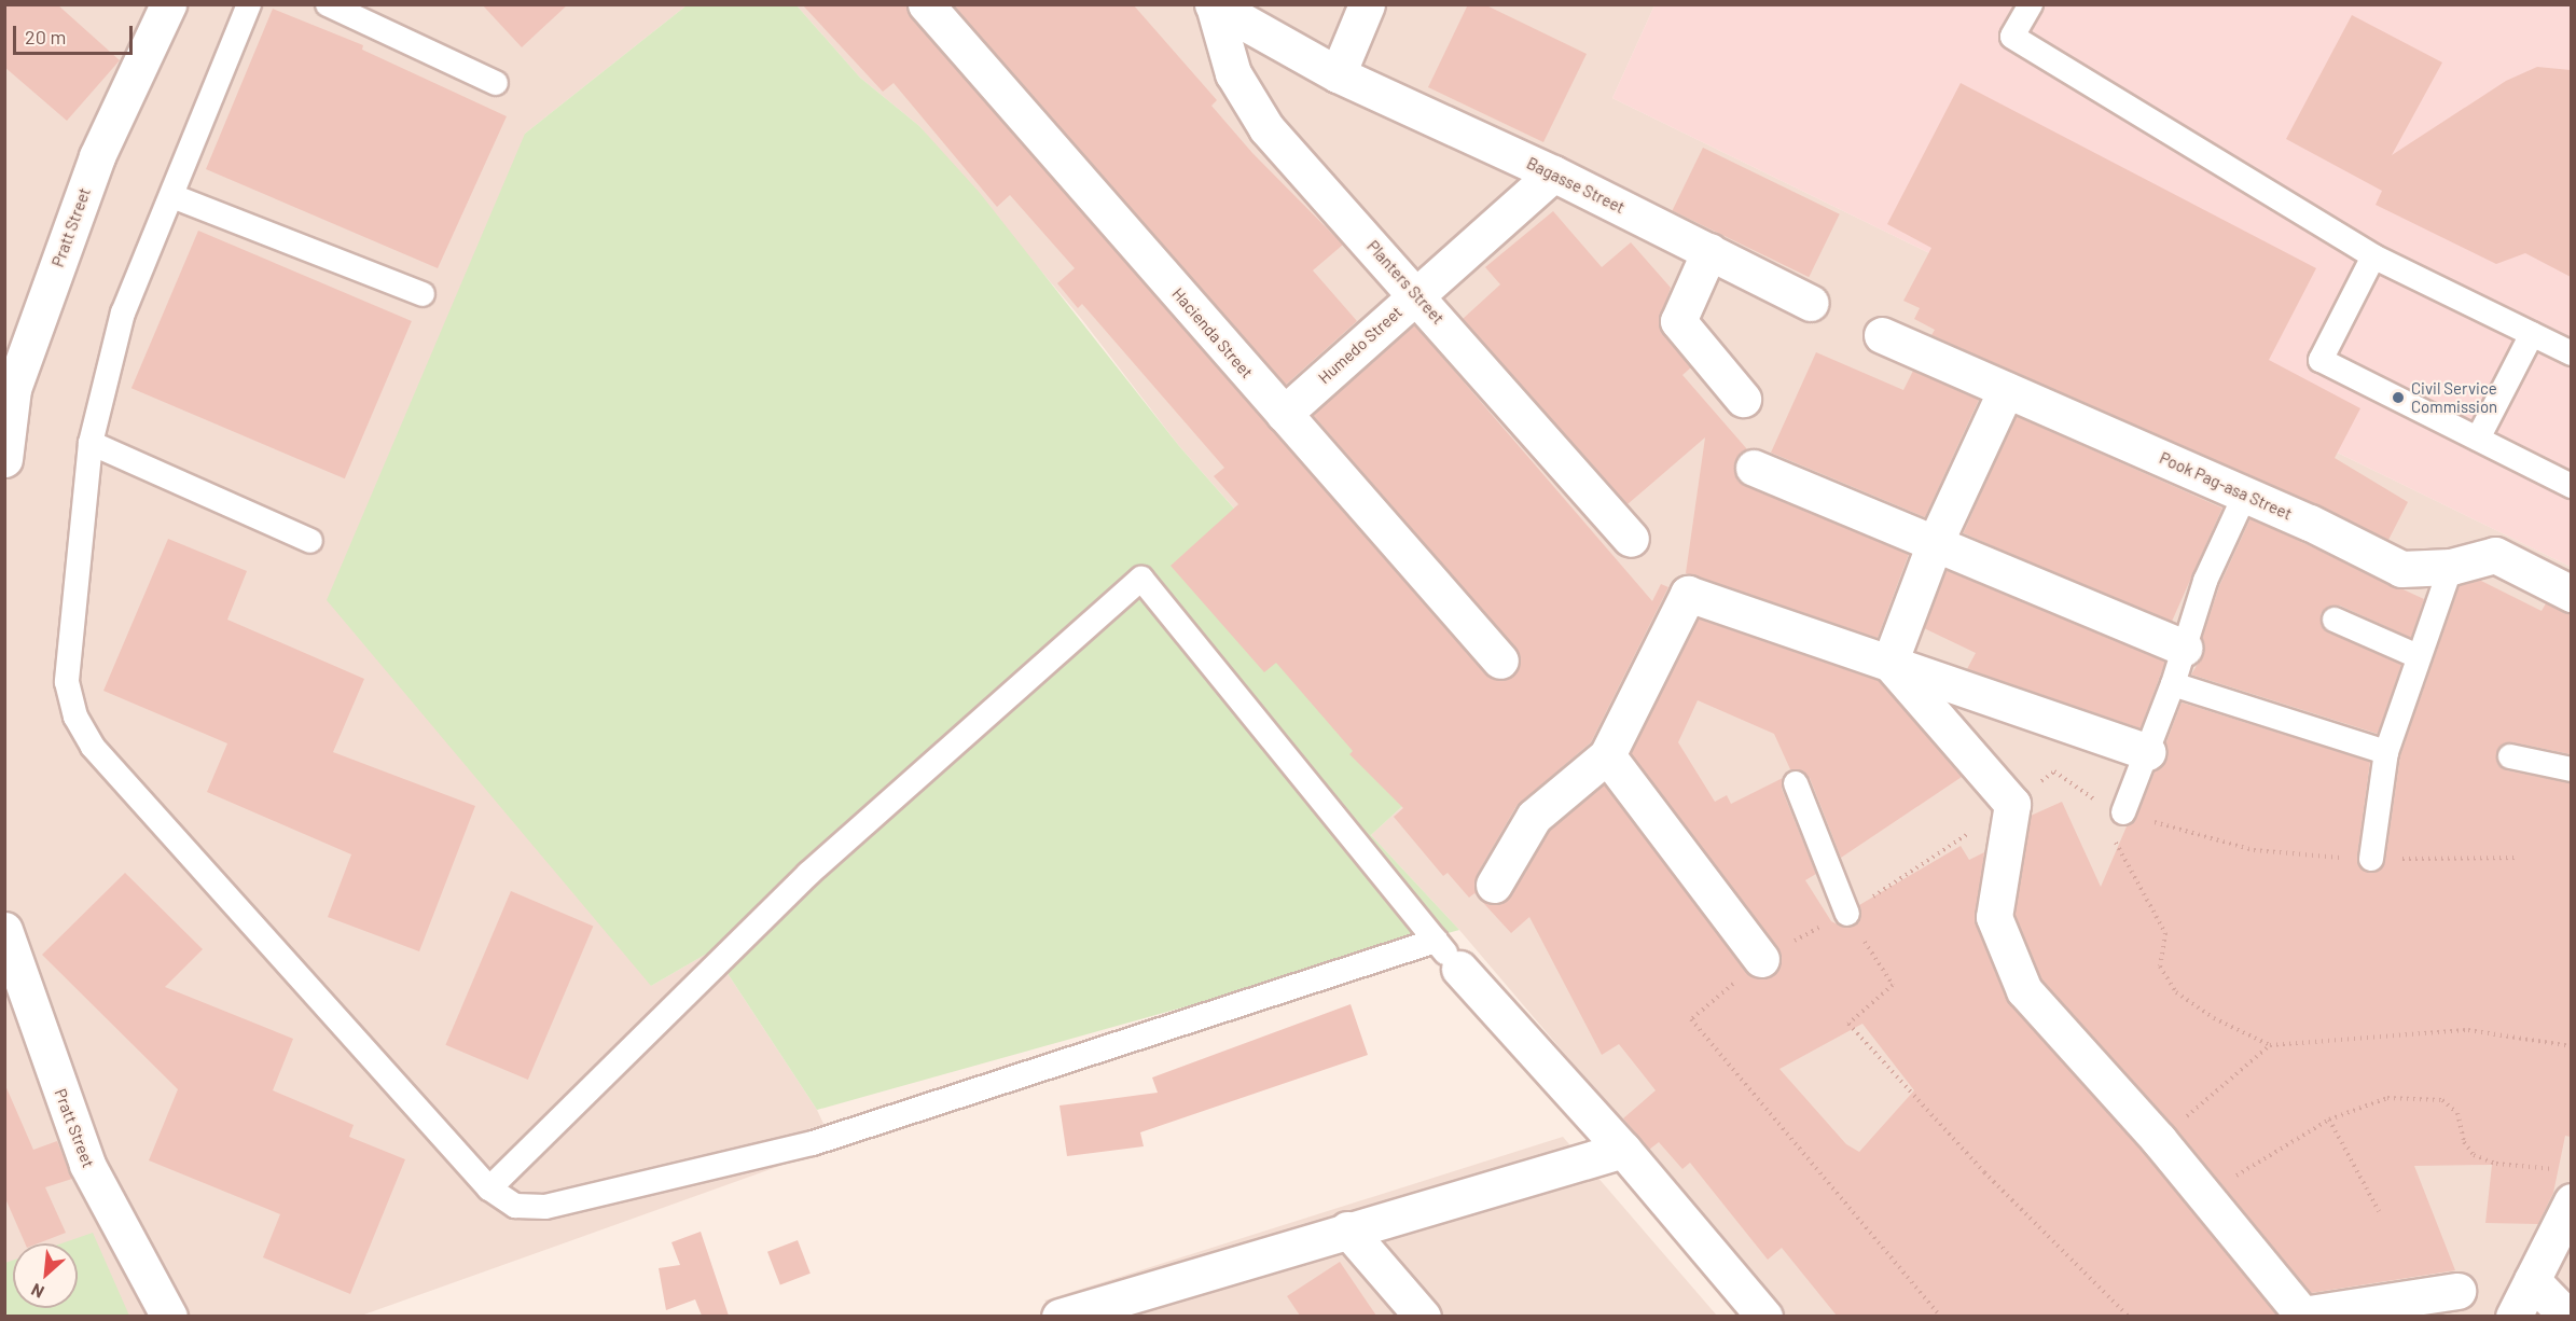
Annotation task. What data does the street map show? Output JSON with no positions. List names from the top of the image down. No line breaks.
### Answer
{"streets":{"street":["Bagasse Street","Pratt Street","Planters Street","Hacienda Street","Humedo Street","Pook Pag-asa Street"]},"crossings":[["Bagasse Street","Planters Street"],["Bagasse Street","Humedo Street"],["Planters Street","Humedo Street"],["Hacienda Street","Humedo Street"]],"places":["Civil Service Commission"],"scale_bar":"20 m","north":"bottom left"}
